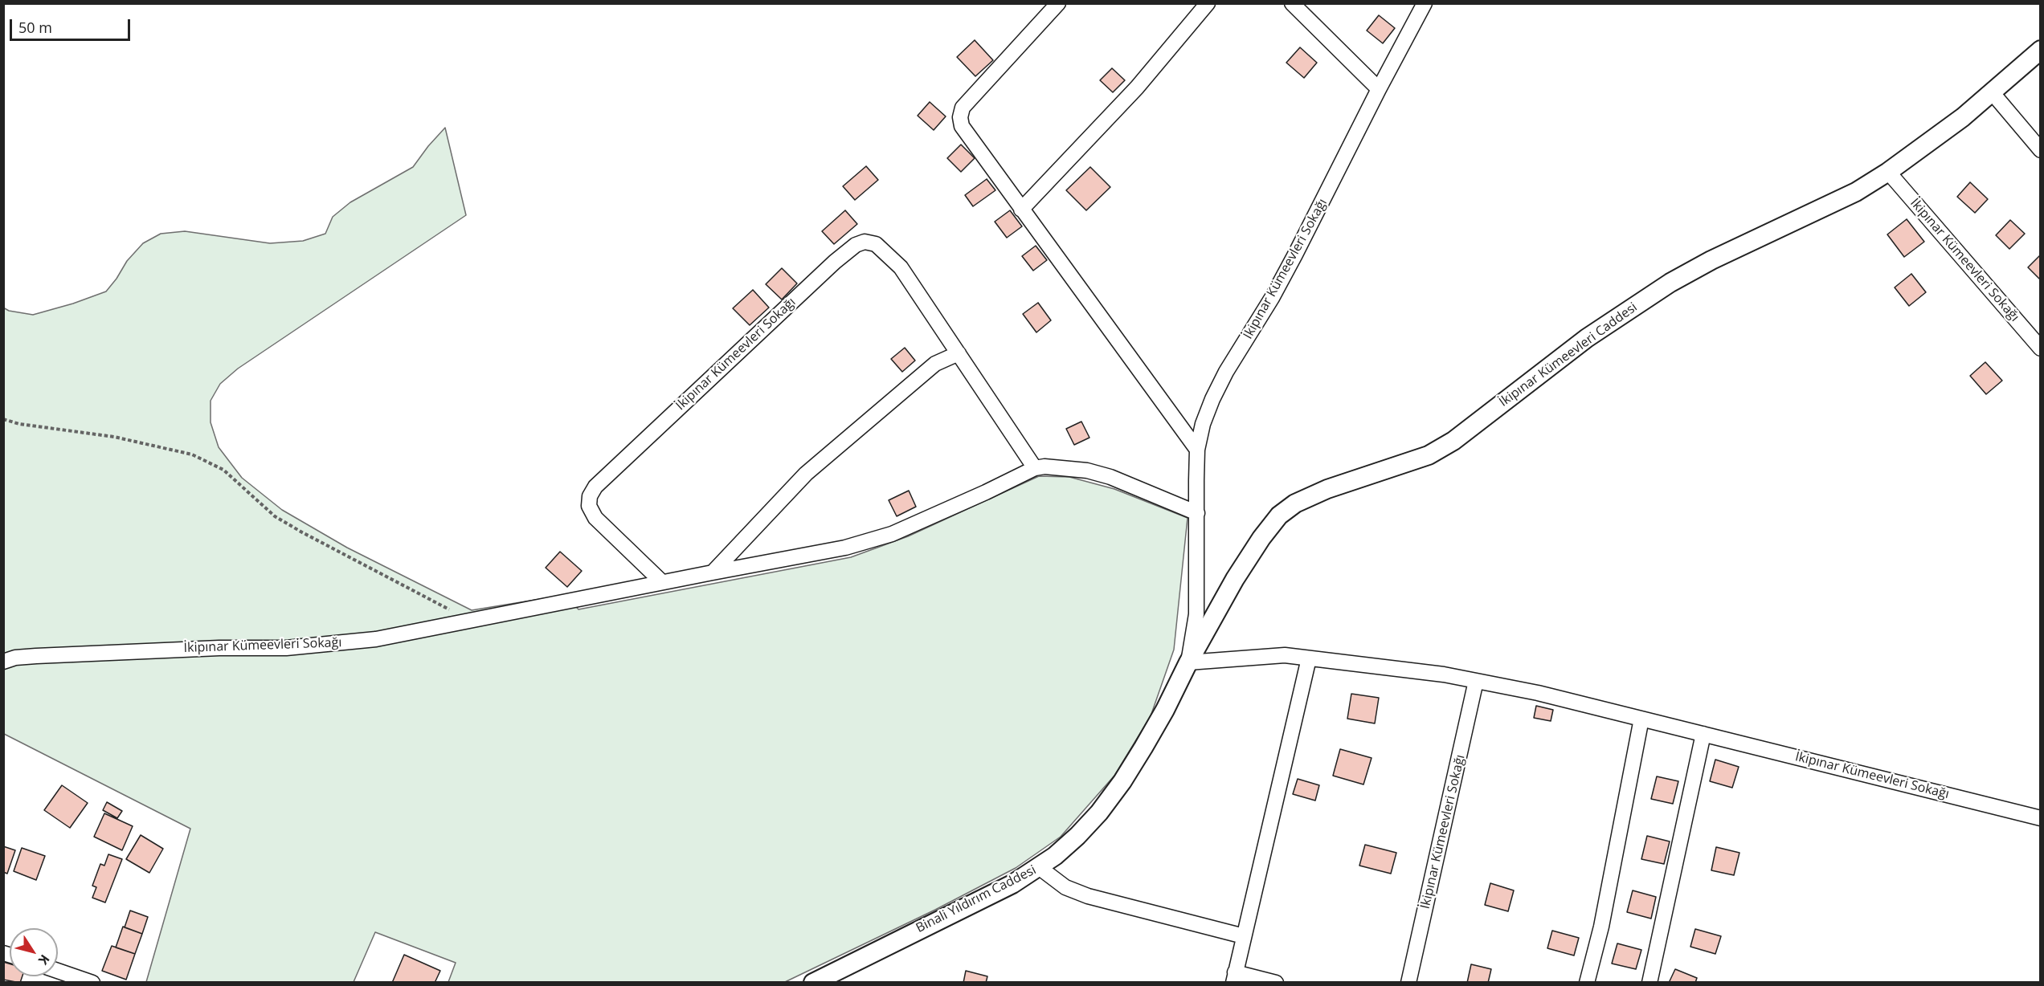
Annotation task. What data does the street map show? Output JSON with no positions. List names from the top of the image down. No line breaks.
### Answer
{"streets":{"street":["İkipınar Kümeevleri Sokağı","İkipınar Kümeevleri Caddesi","Binali Yıldırım Caddesi"]},"crossings":[["İkipınar Kümeevleri Sokağı","İkipınar Kümeevleri Caddesi"],["İkipınar Kümeevleri Sokağı","Binali Yıldırım Caddesi"],["İkipınar Kümeevleri Caddesi","Binali Yıldırım Caddesi"]],"scale_bar":"50 m","north":"bottom right"}
